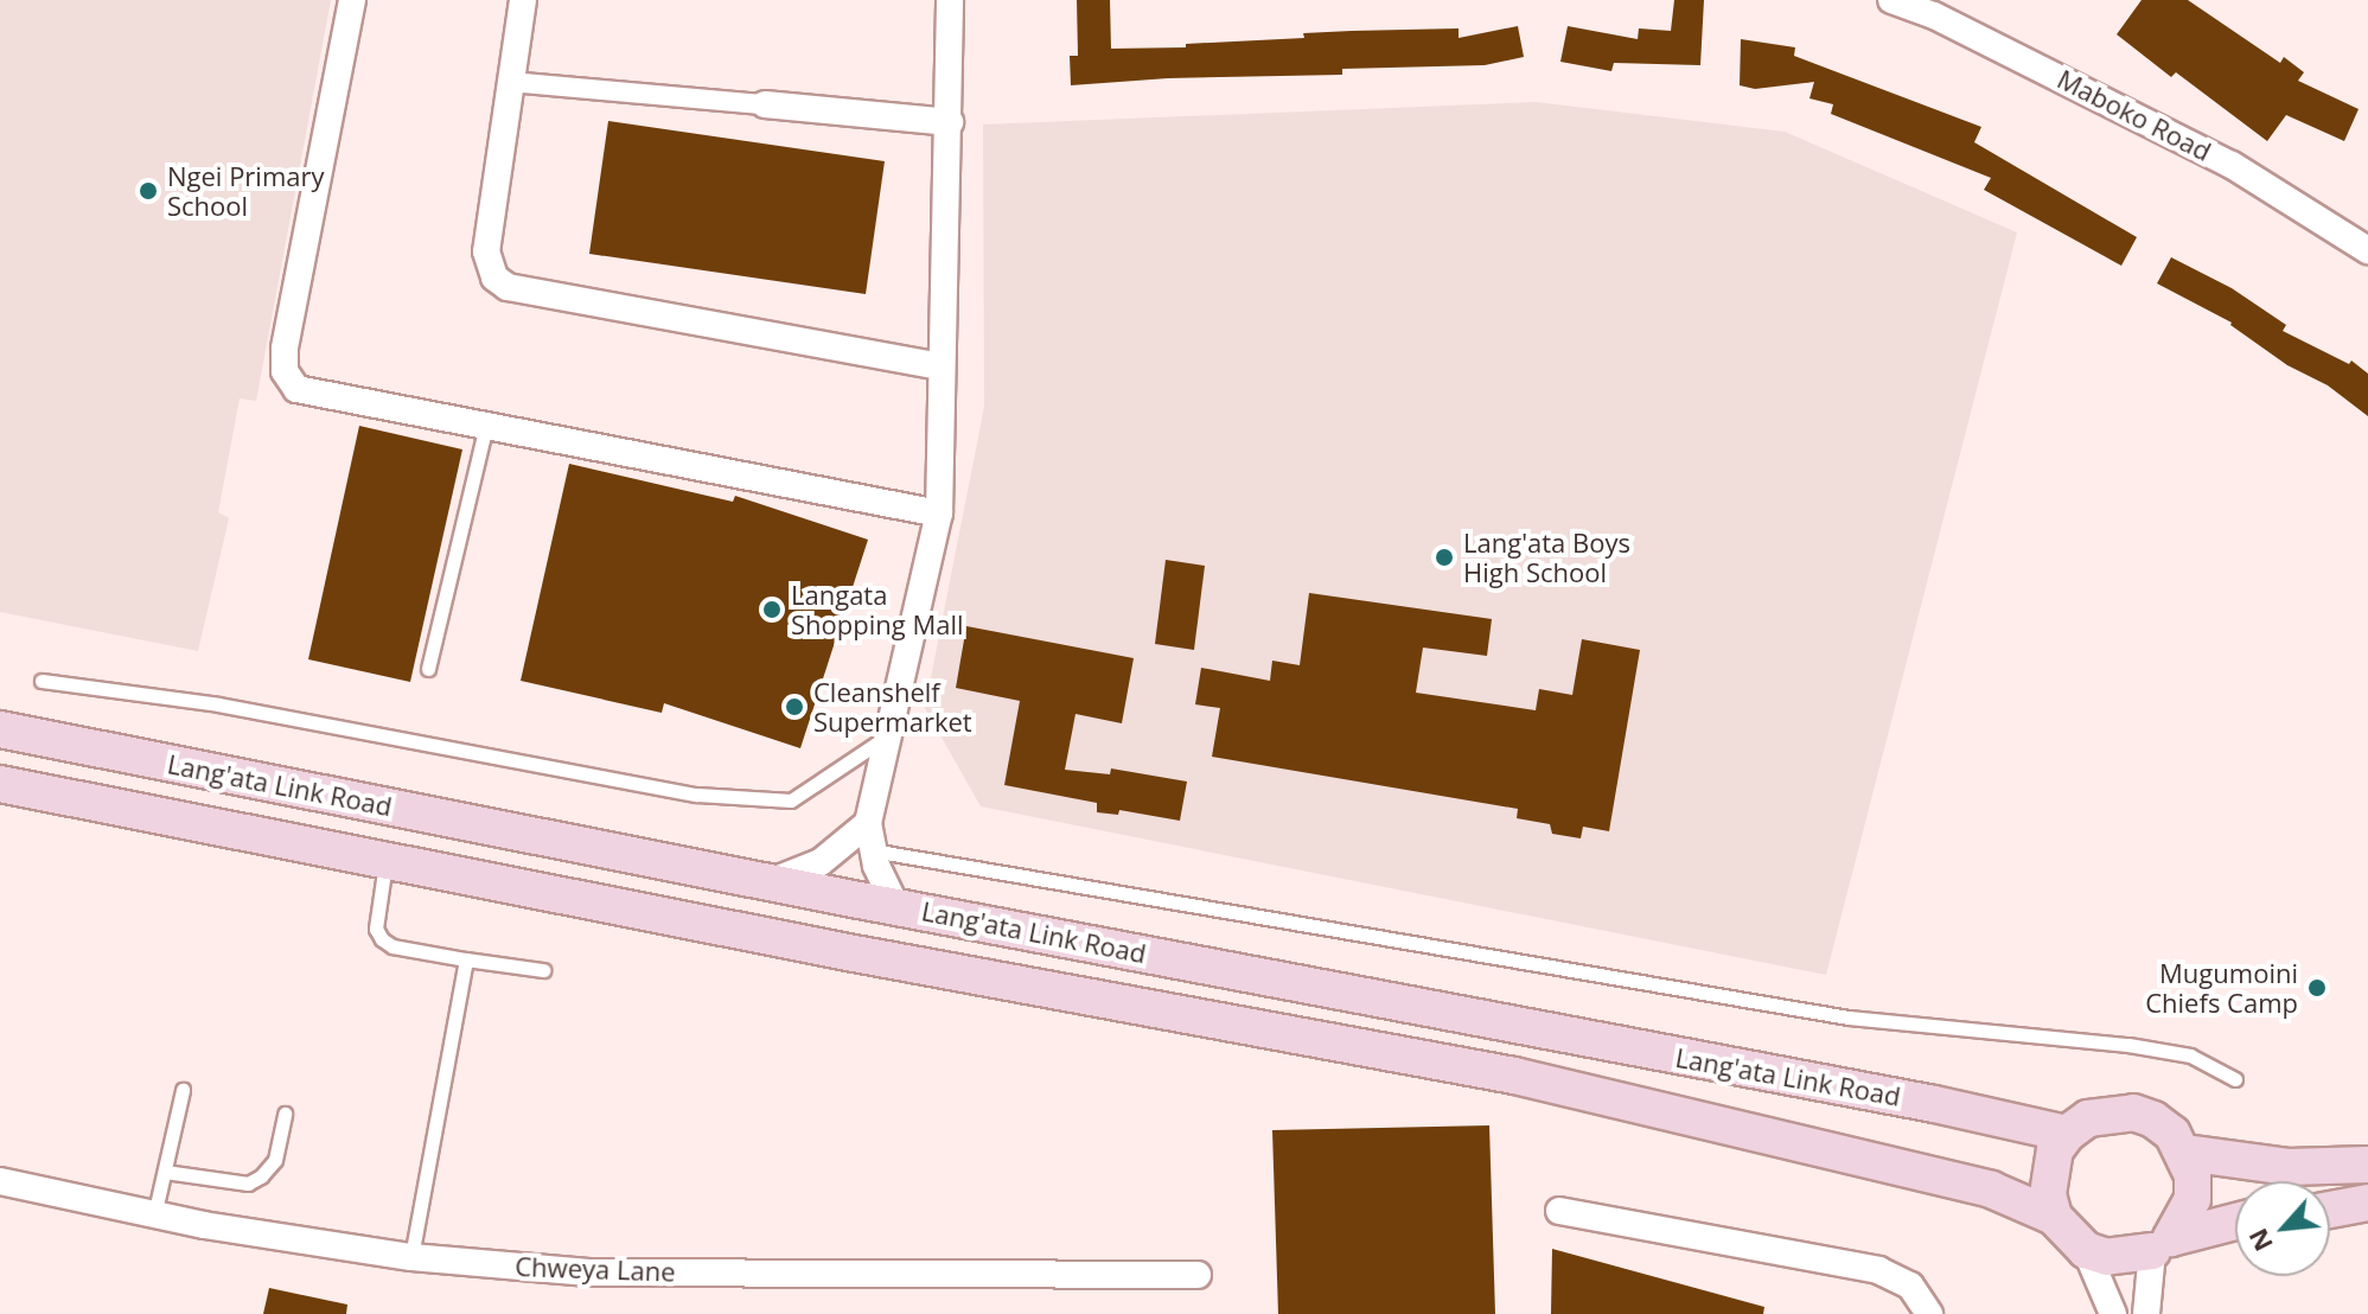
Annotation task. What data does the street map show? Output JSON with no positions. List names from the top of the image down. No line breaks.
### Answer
{"streets":{"main road":["Lang'ata Link Road"],"street":["Maboko Road","Chweya Lane"]},"places":["Ngei Primary School","Lang'ata Boys High School","Langata Shopping Mall","Cleanshelf Supermarket","Mugumoini Chiefs Camp"],"north":"bottom left"}
